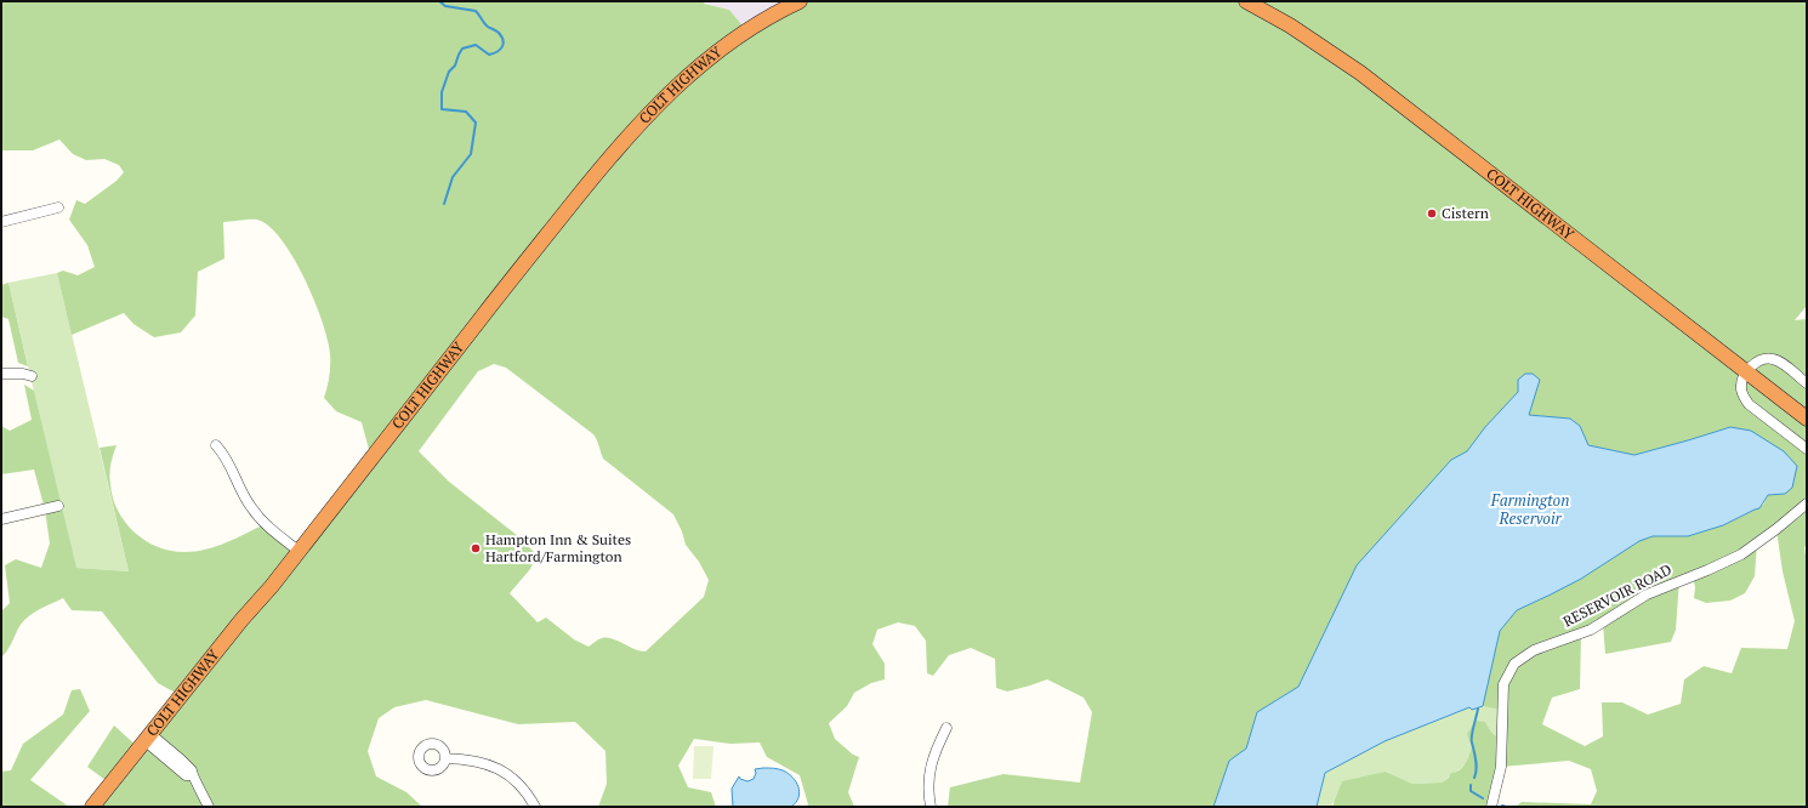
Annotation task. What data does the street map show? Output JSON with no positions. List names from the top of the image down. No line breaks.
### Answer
{"streets":{"highway":["COLT HIGHWAY"],"street":["RESERVOIR ROAD"]},"water":["Farmington Reservoir"],"places":["Cistern","Hampton Inn & Suites Hartford/Farmington"]}
